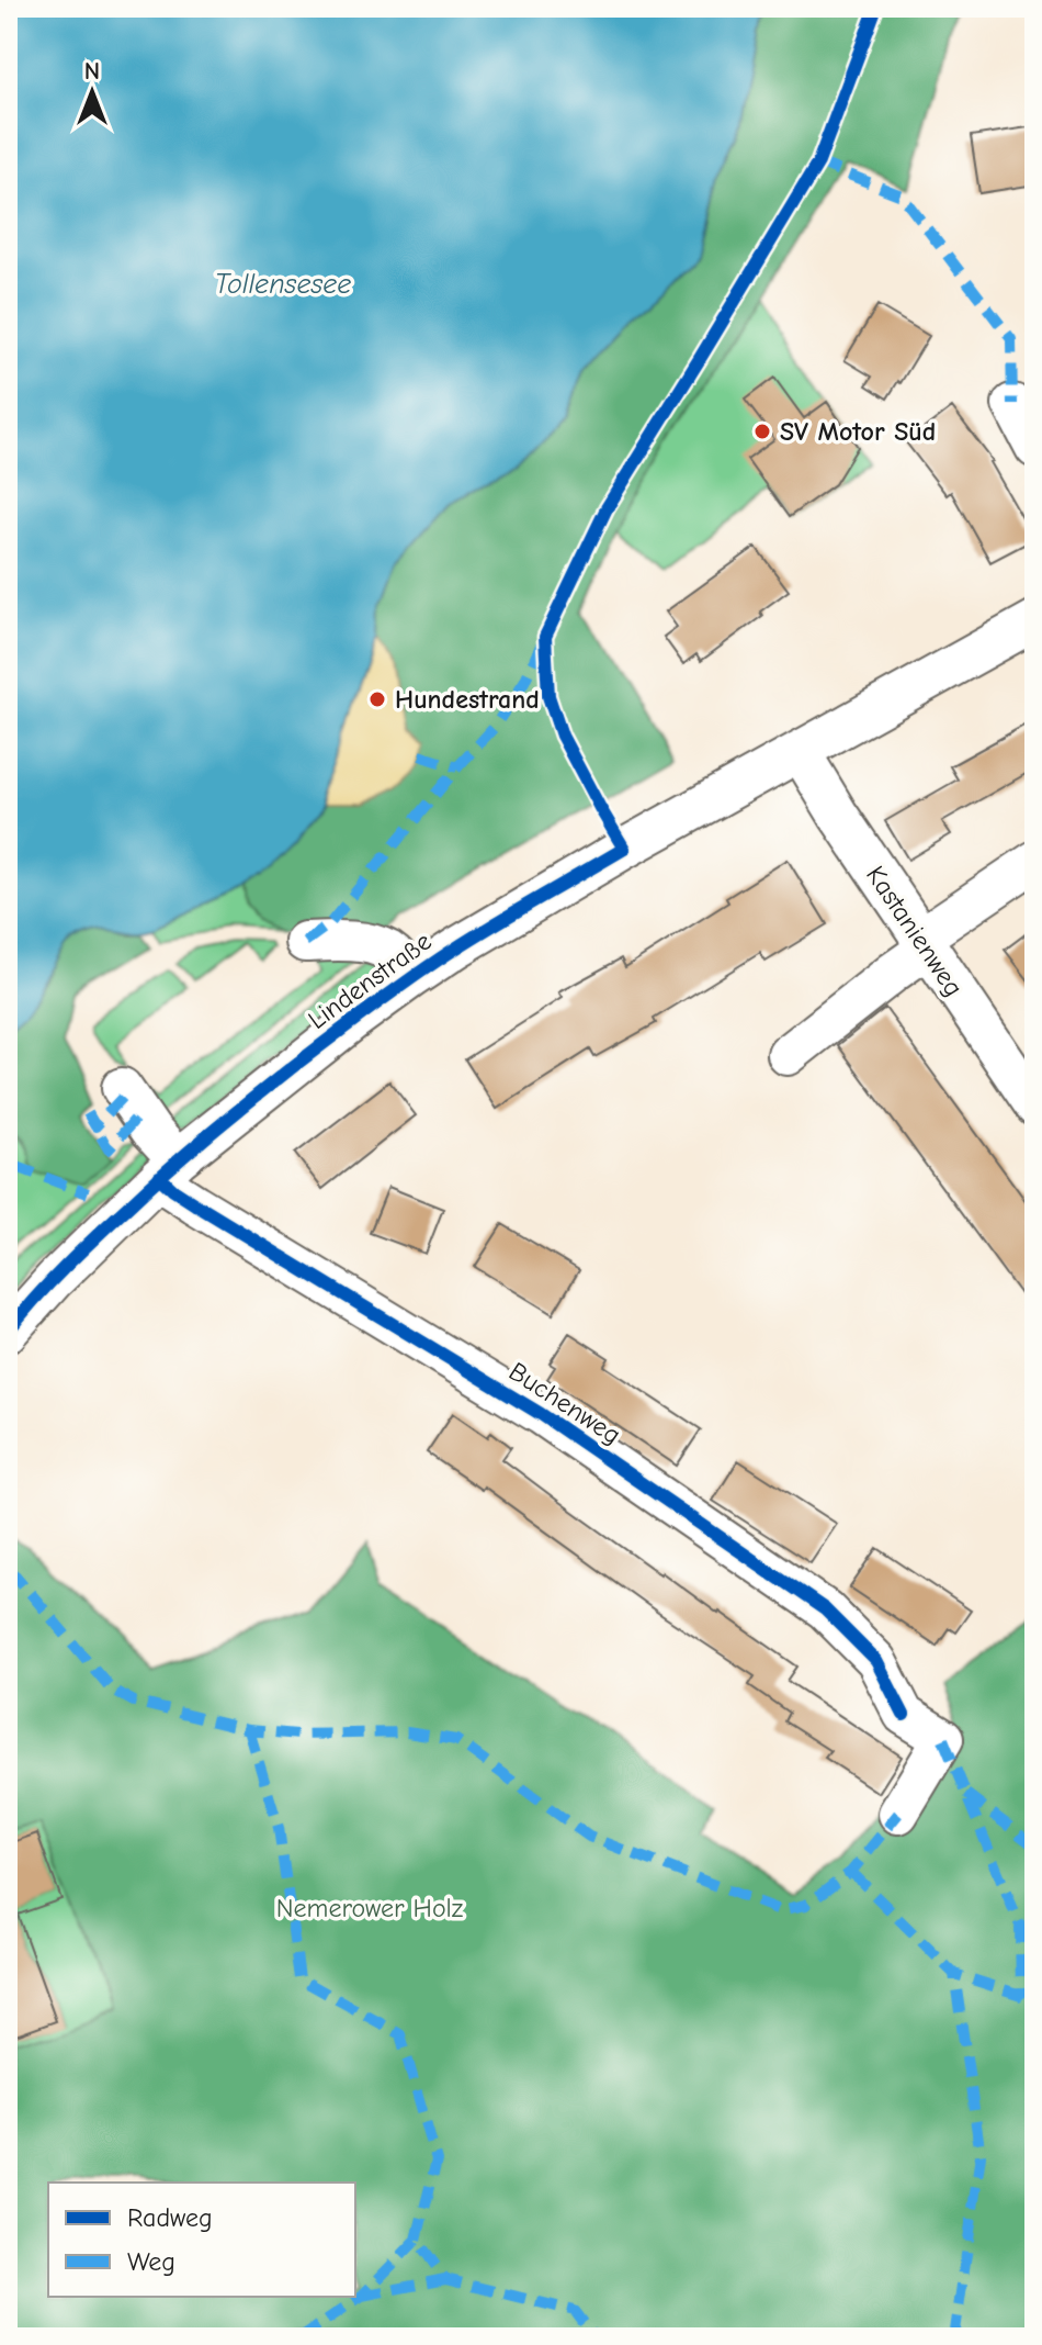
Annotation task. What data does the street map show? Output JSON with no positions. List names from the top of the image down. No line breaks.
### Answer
{"streets":{"street":["Kastanienweg","Lindenstraße","Buchenweg"]},"crossings":[["Kastanienweg","Lindenstraße"],["Lindenstraße","Buchenweg"]],"water":["Tollensesee"],"parks":["Nemerower Holz"],"places":["SV Motor Süd","Hundestrand"],"legend":["Radweg","Weg"],"north":"top"}
